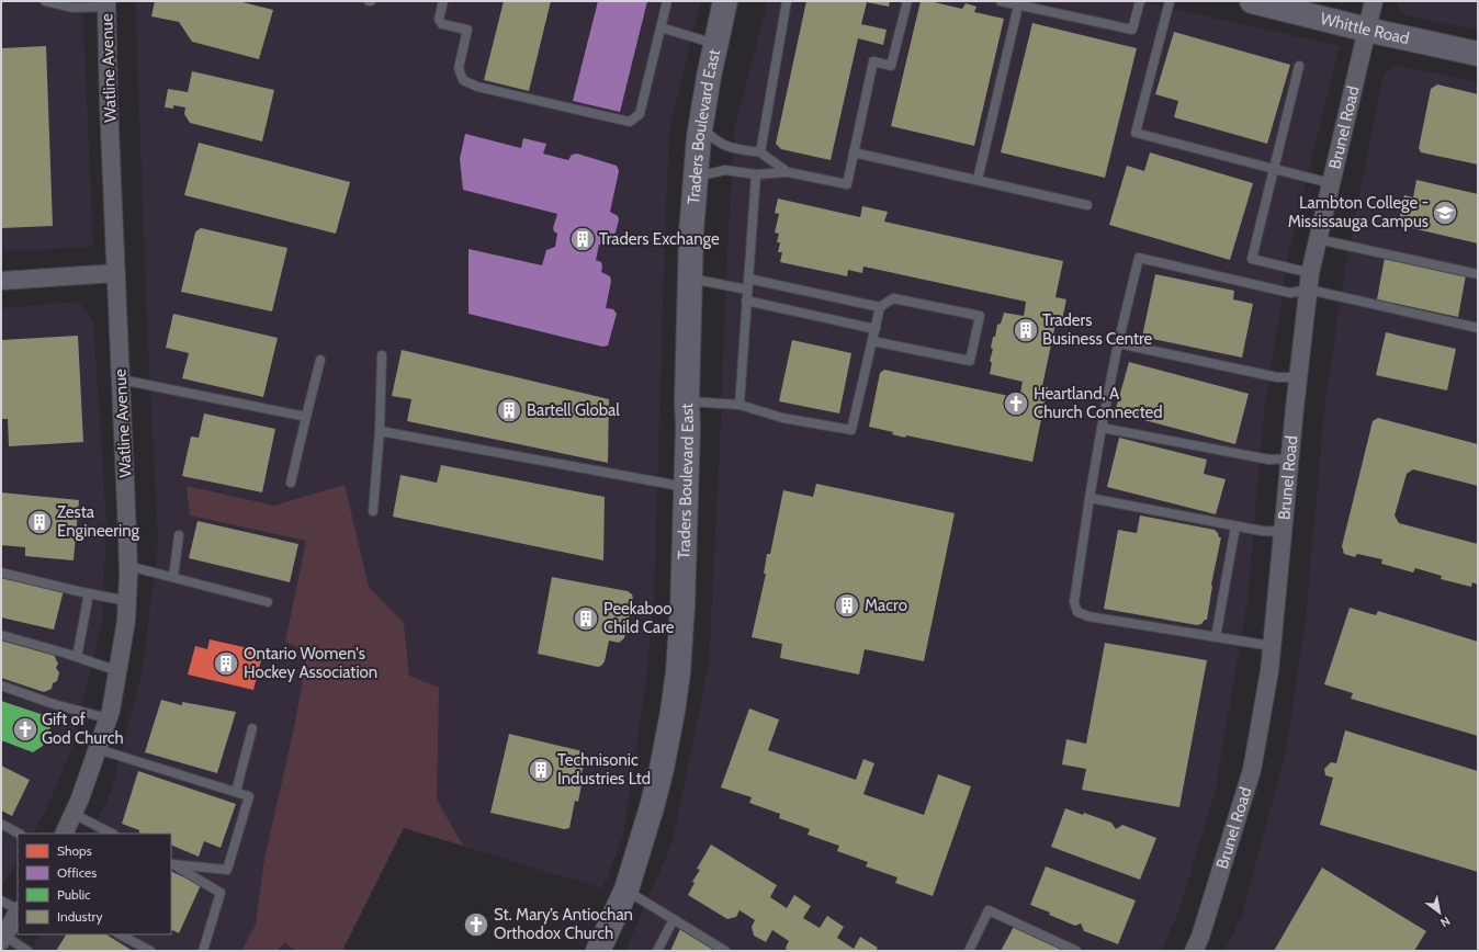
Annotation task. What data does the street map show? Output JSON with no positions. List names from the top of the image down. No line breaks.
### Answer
{"streets":{"street":["Whittle Road","Watline Avenue","Traders Boulevard East","Brunel Road"]},"crossings":[["Whittle Road","Brunel Road"]],"places":{"school or university":["Lambton College - Mississauga Campus"],"building":["Traders Exchange","Traders Business Centre","Bartell Global","Zesta Engineering","Macro","Peekaboo Child Care","Ontario Women's Hockey Association","Technisonic Industries Ltd"],"church":["Heartland, A Church Connected","Gift of God Church","St. Mary’s Antiochan Orthodox Church"]},"legend":["Shops","Offices","Public","Industry"],"north":"bottom right"}
